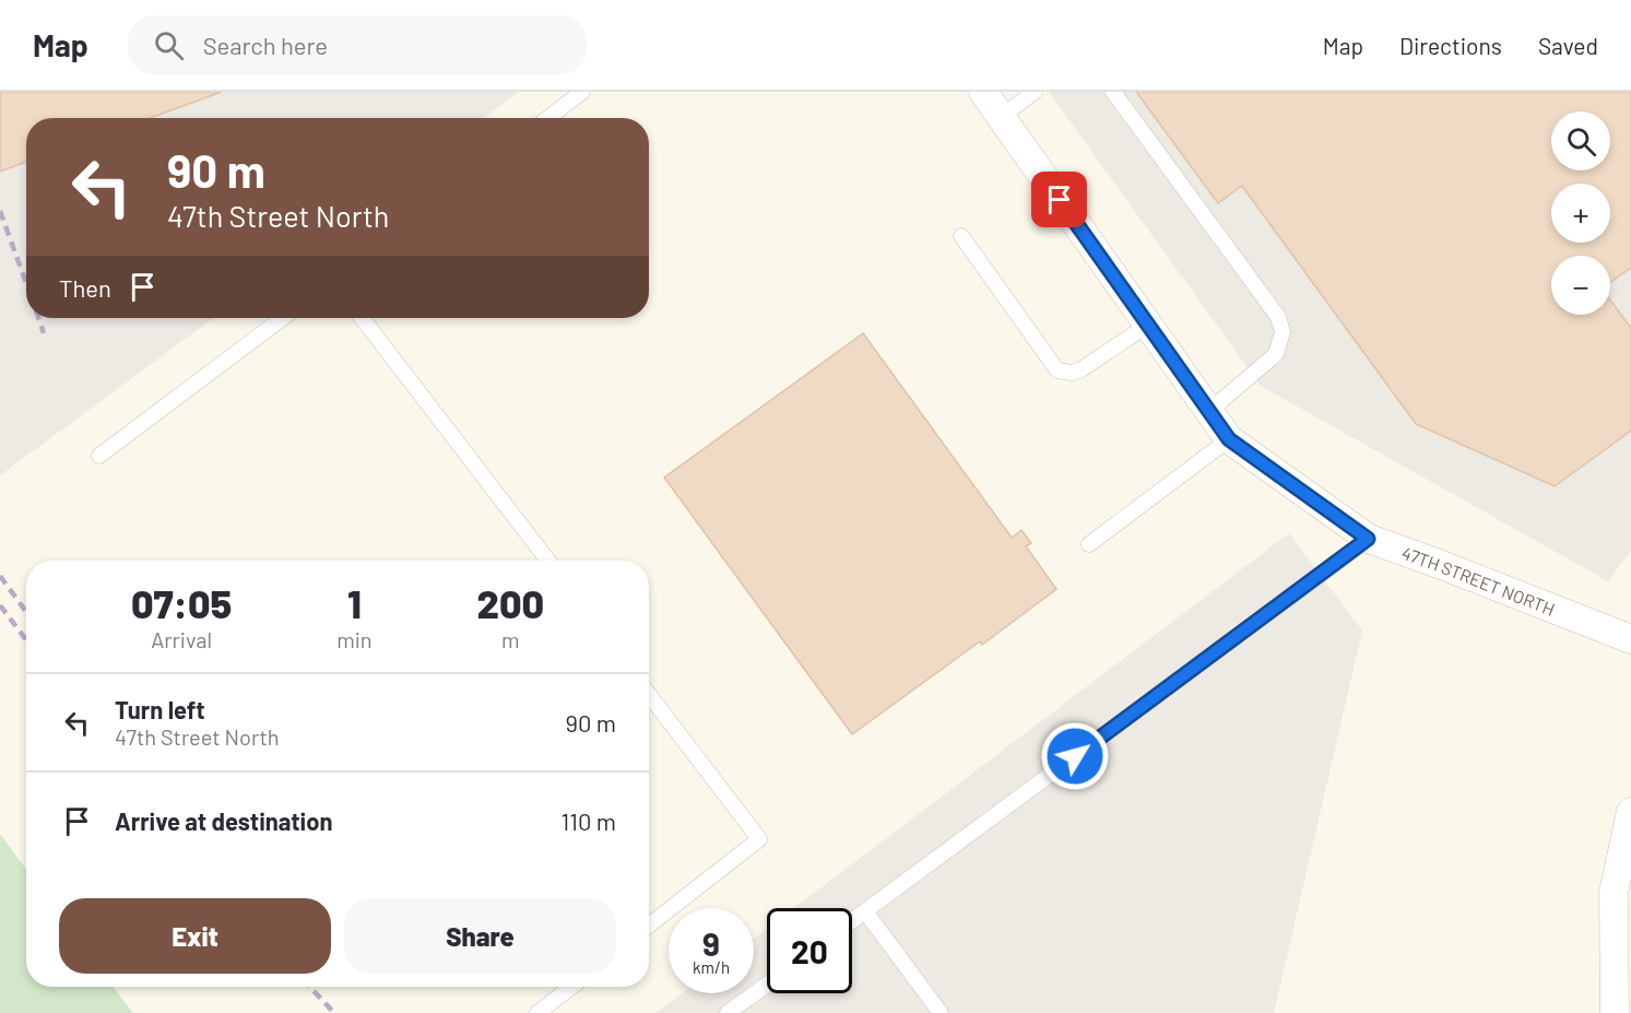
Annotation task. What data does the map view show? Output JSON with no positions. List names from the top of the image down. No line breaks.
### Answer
{"streets":{"street":["47TH STREET NORTH"]},"page":{"header":"Map","search":"Search here","nav":["Map","Directions","Saved"],"map_buttons":["+","−"],"turn":["90 m","47th Street North"],"then":"Then","eta":["07:05","Arrival","1","min","200","m"],"list":[{"name":"Turn left","note":"47th Street North","value":"90 m"},{"name":"Arrive at destination","value":"110 m"}],"buttons":["Exit","Share"],"speed":"9 km/h","limit":"20"}}
